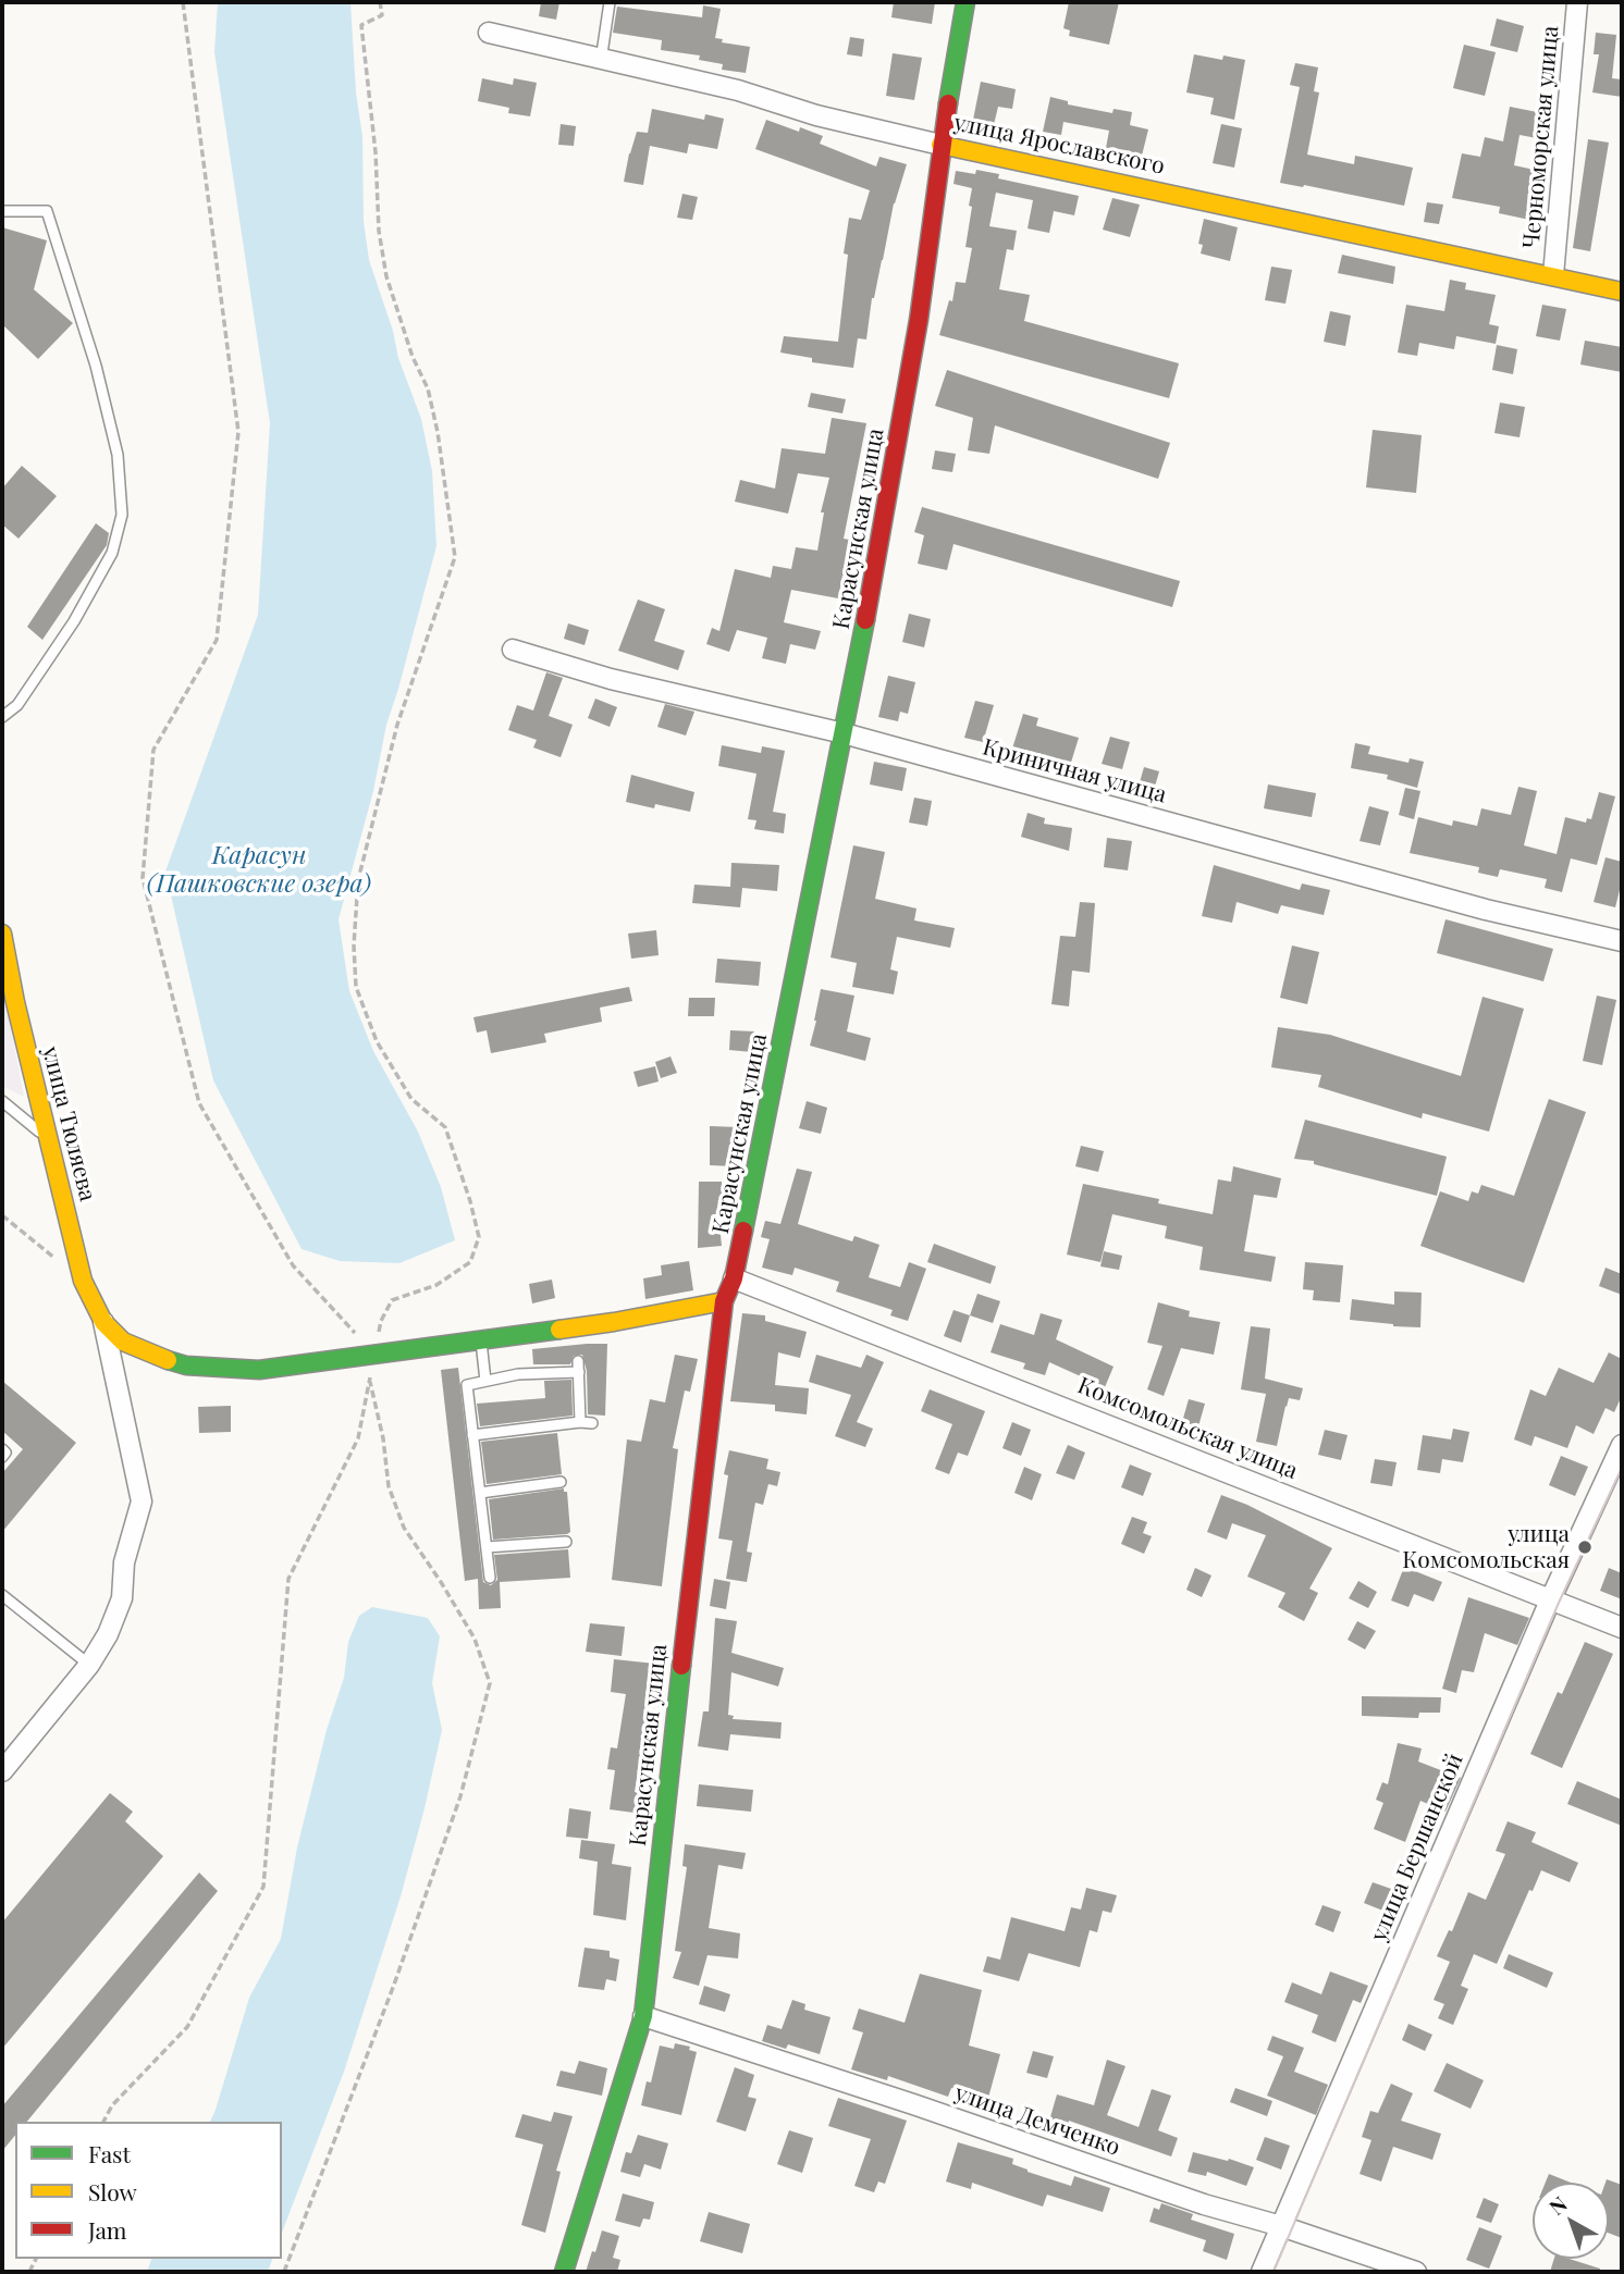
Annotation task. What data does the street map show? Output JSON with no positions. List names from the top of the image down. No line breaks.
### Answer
{"streets":{"street":["Черноморская улица","улица Ярославского","Карасунская улица","Криничная улица","улица Тюляева","Комсомольская улица","улица Бершанской","улица Демченко"]},"crossings":[["Черноморская улица","улица Ярославского"],["улица Ярославского","Карасунская улица"],["Карасунская улица","Криничная улица"],["Карасунская улица","Комсомольская улица"],["Карасунская улица","улица Демченко"],["Комсомольская улица","улица Бершанской"],["улица Бершанской","улица Демченко"]],"water":["Карасун (Пашковские озера)"],"places":["улица Комсомольская"],"legend":["Fast","Slow","Jam"],"north":"top left"}
